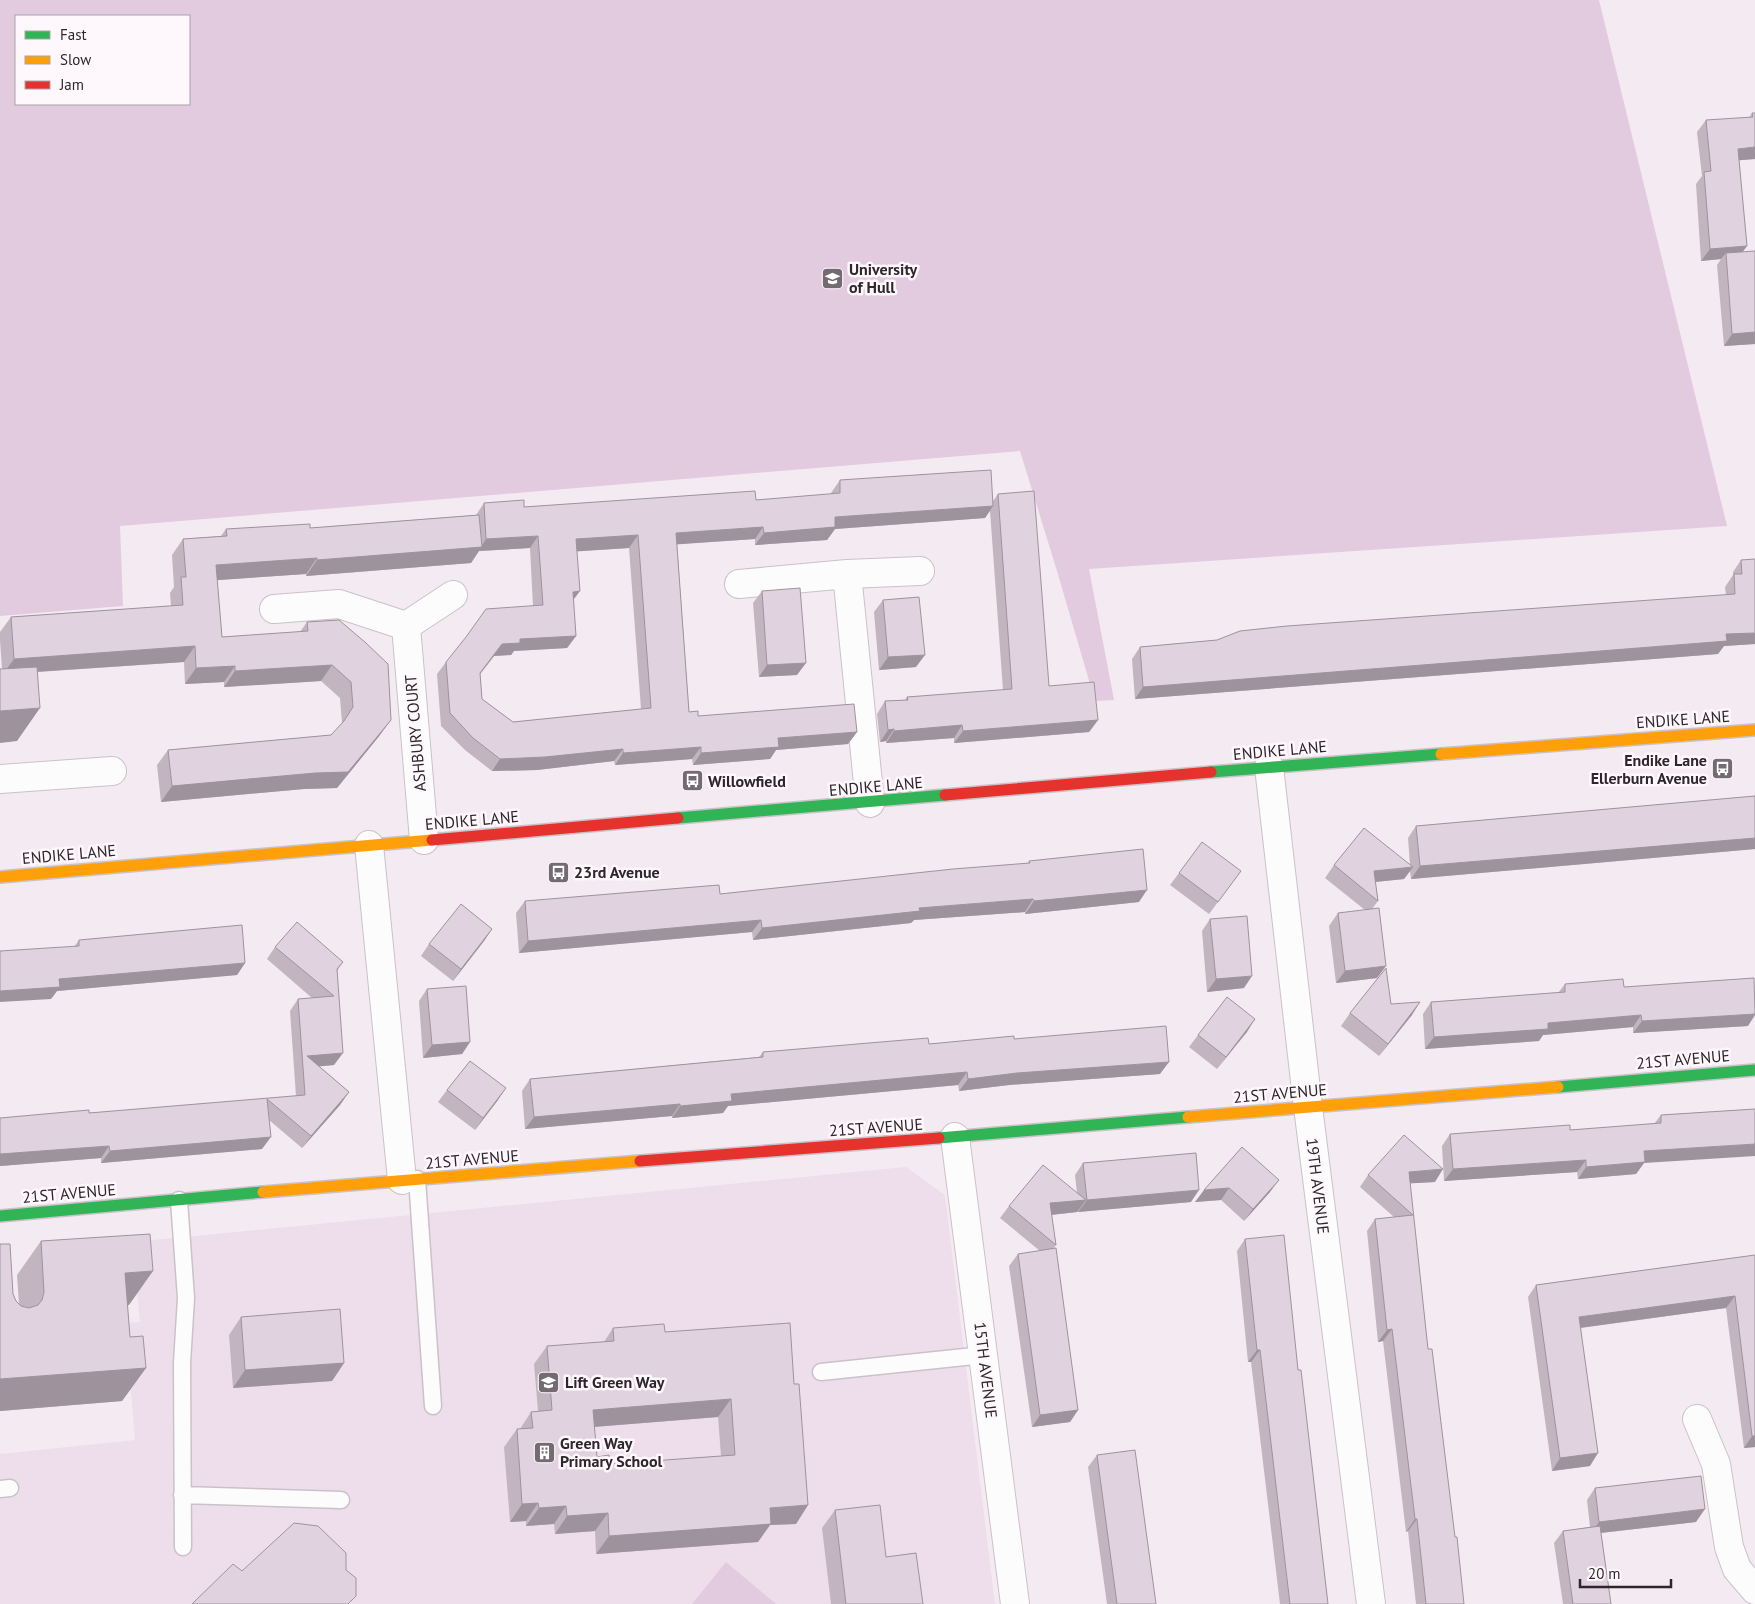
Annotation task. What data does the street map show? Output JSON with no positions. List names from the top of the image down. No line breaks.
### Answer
{"streets":{"street":["ENDIKE LANE","ASHBURY COURT","21ST AVENUE","19TH AVENUE","15TH AVENUE"]},"crossings":[["ENDIKE LANE","ASHBURY COURT"],["ENDIKE LANE","19TH AVENUE"],["21ST AVENUE","19TH AVENUE"],["21ST AVENUE","15TH AVENUE"]],"places":{"school or university":["University of Hull","Lift Green Way"],"bus stop":["Endike Lane Ellerburn Avenue","Willowfield","23rd Avenue"],"building":["Green Way Primary School"]},"legend":["Fast","Slow","Jam"],"scale_bar":"20 m"}
